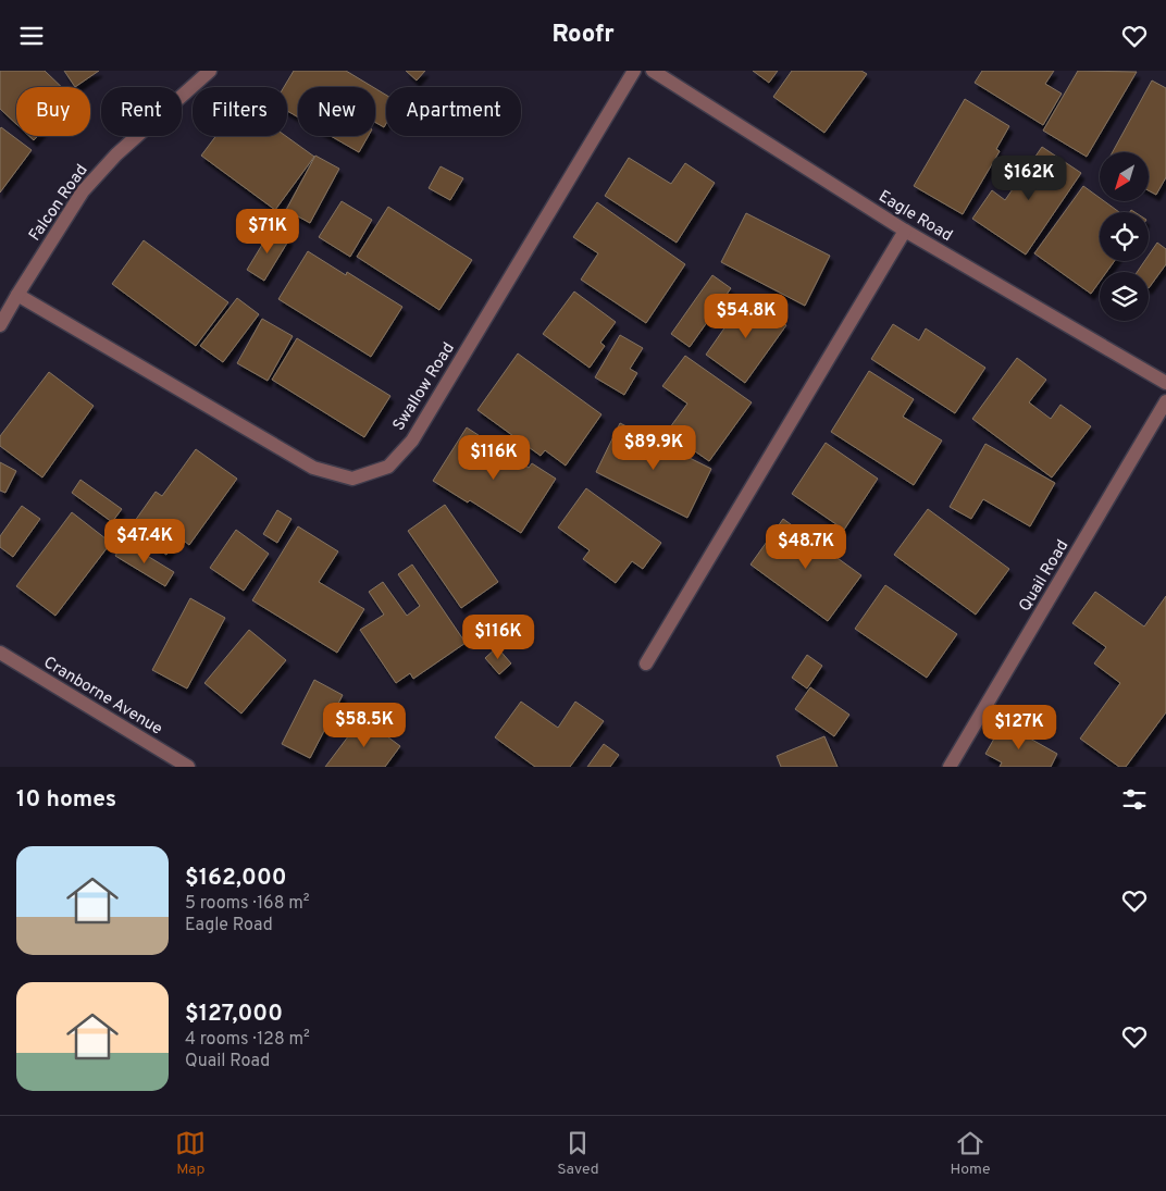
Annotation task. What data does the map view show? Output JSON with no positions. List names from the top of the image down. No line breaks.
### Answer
{"streets":{"street":["Falcon Road","Eagle Road","Swallow Road","Quail Road","Cranborne Avenue"]},"crossings":[["Falcon Road","Swallow Road"]],"north":"bottom left","page":{"header":"Roofr","chip":["Buy","Rent","Filters","New","Apartment"],"price":["$162K","$71K","$54.8K","$89.9K","$116K","$47.4K","$48.7K","$116K","$58.5K","$127K"],"heading":"10 homes","list":[{"name":"$162,000","note":"5 rooms · 168 m² · Eagle Road"},{"name":"$127,000","note":"4 rooms · 128 m² · Quail Road"}],"tabs":["Map","Saved","Home"]}}
